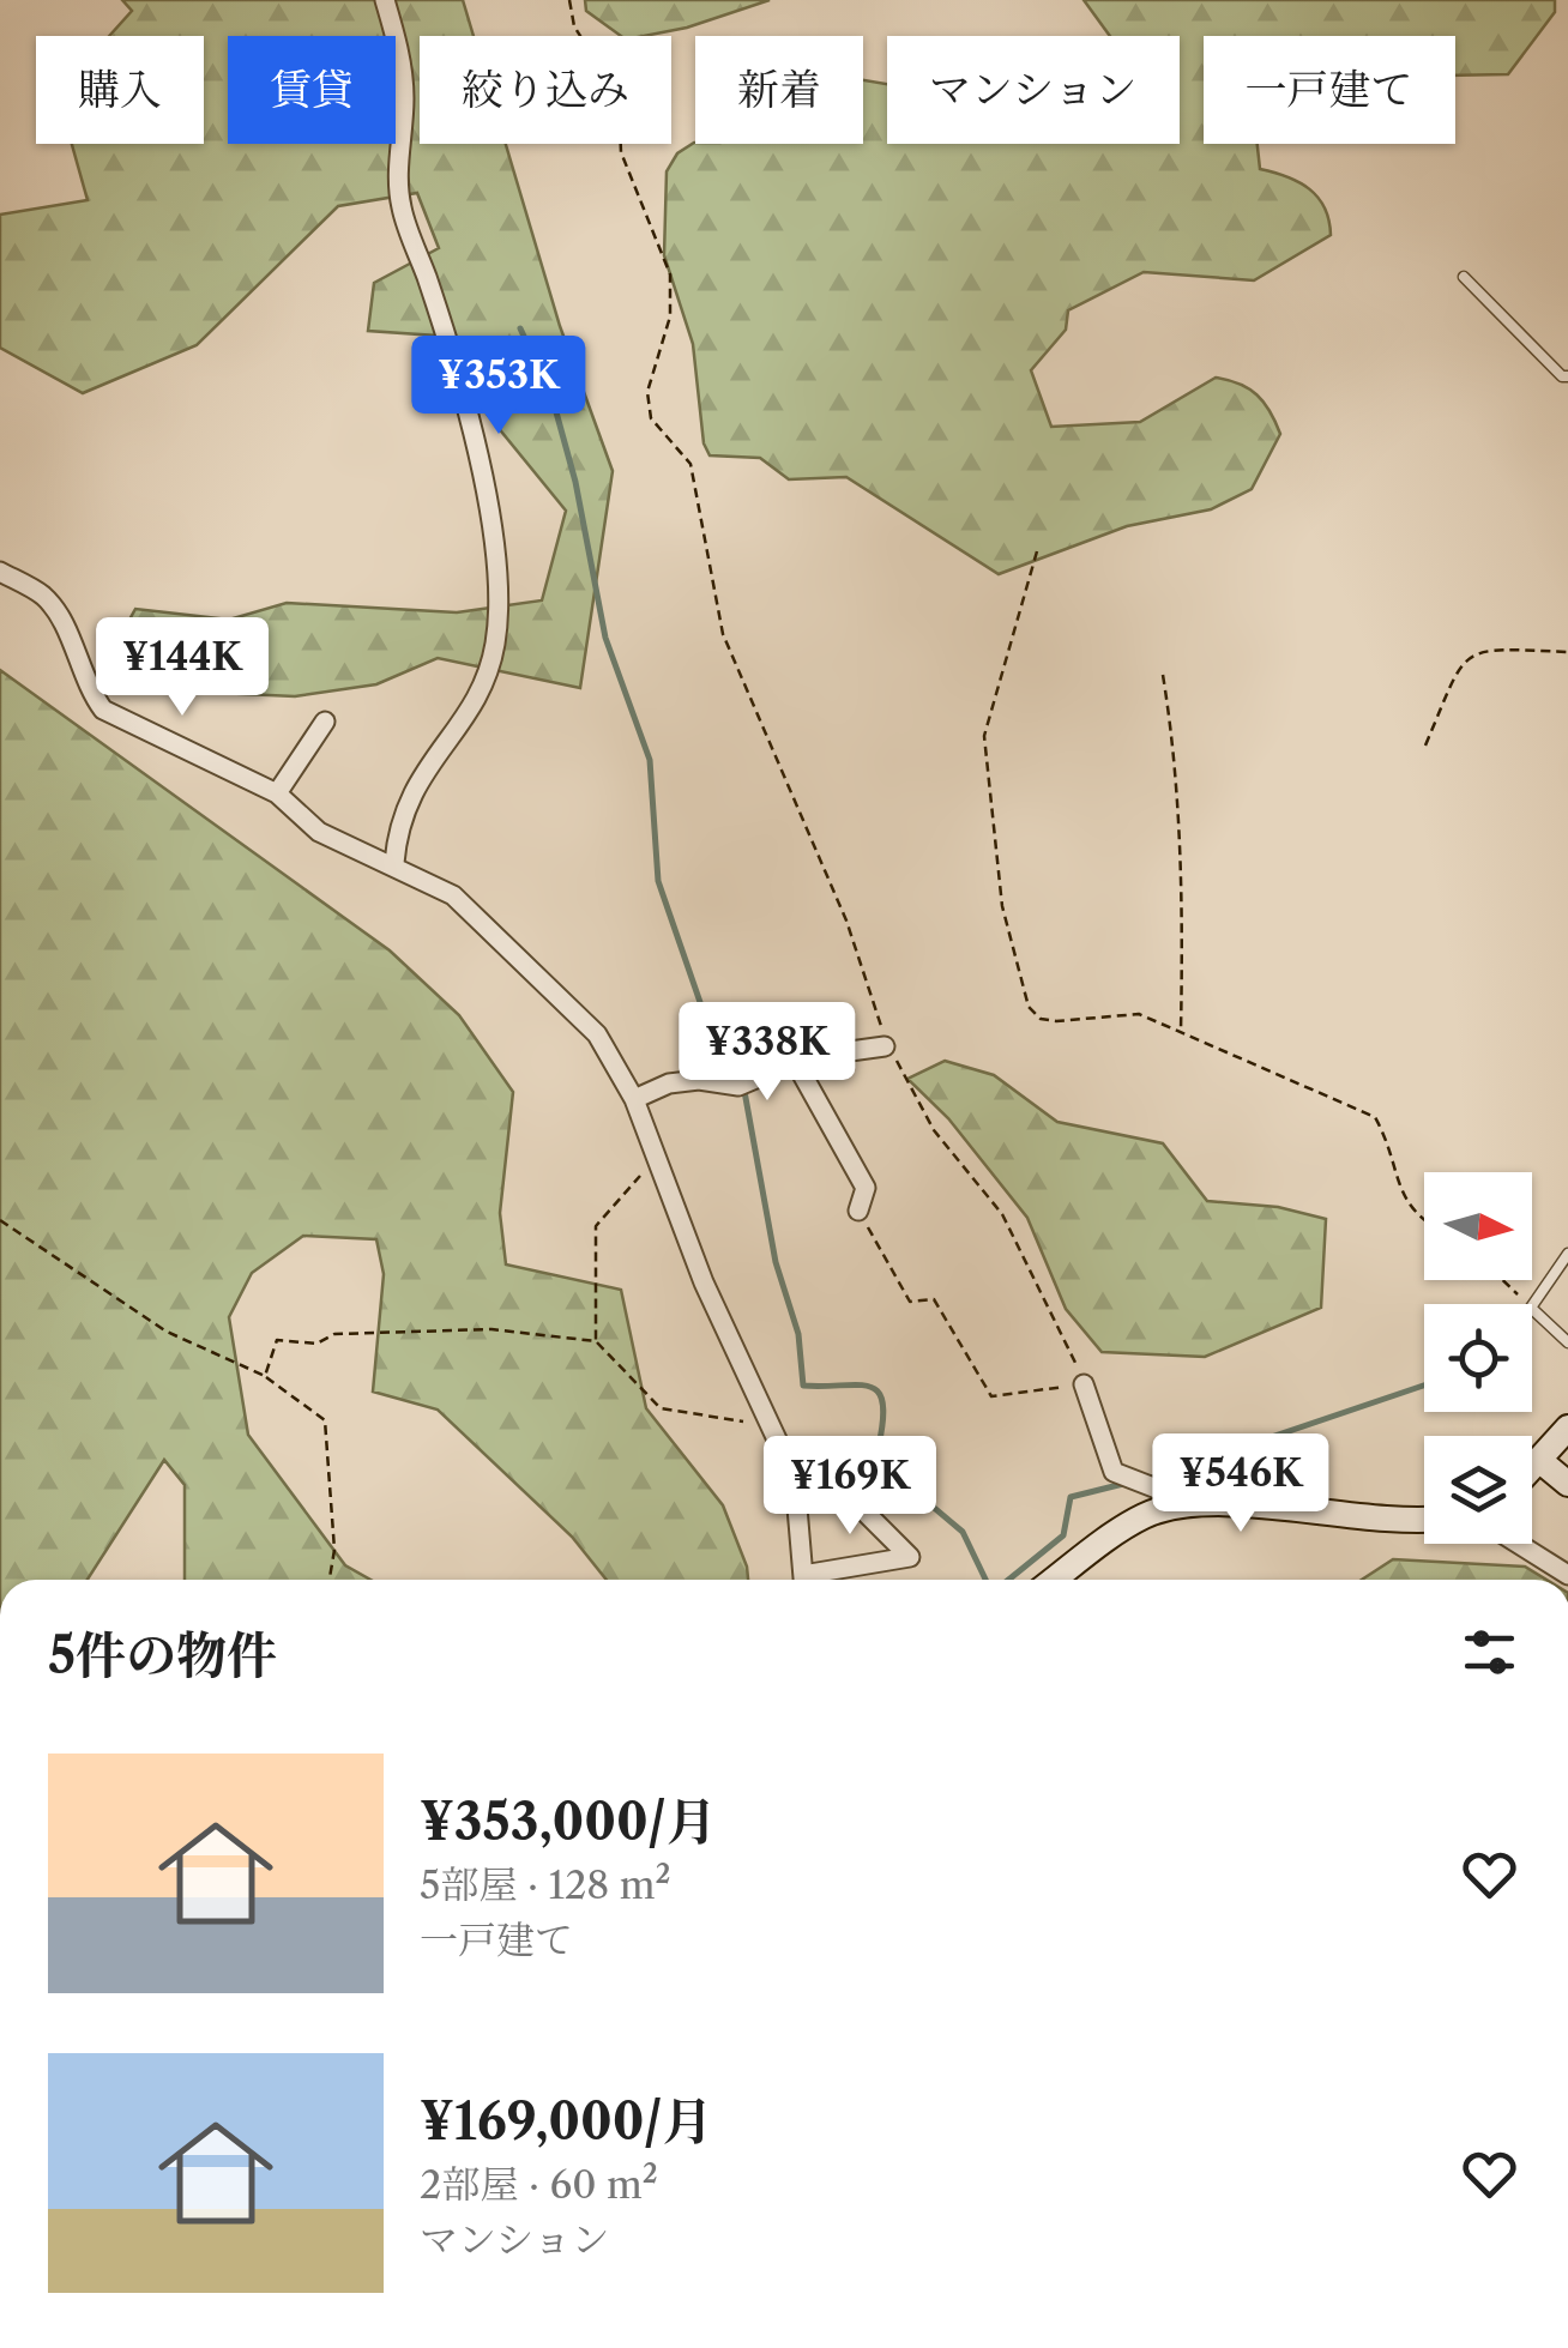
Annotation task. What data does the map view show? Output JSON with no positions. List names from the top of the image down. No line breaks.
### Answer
{"north":"right","page":{"chip":["購入","賃貸","絞り込み","新着","マンション","一戸建て"],"price":["¥353K","¥144K","¥338K","¥546K","¥169K"],"heading":"5件の物件","list":[{"name":"¥353,000/月","note":"5部屋 · 128 m² · 一戸建て"},{"name":"¥169,000/月","note":"2部屋 · 60 m² · マンション"}]}}
